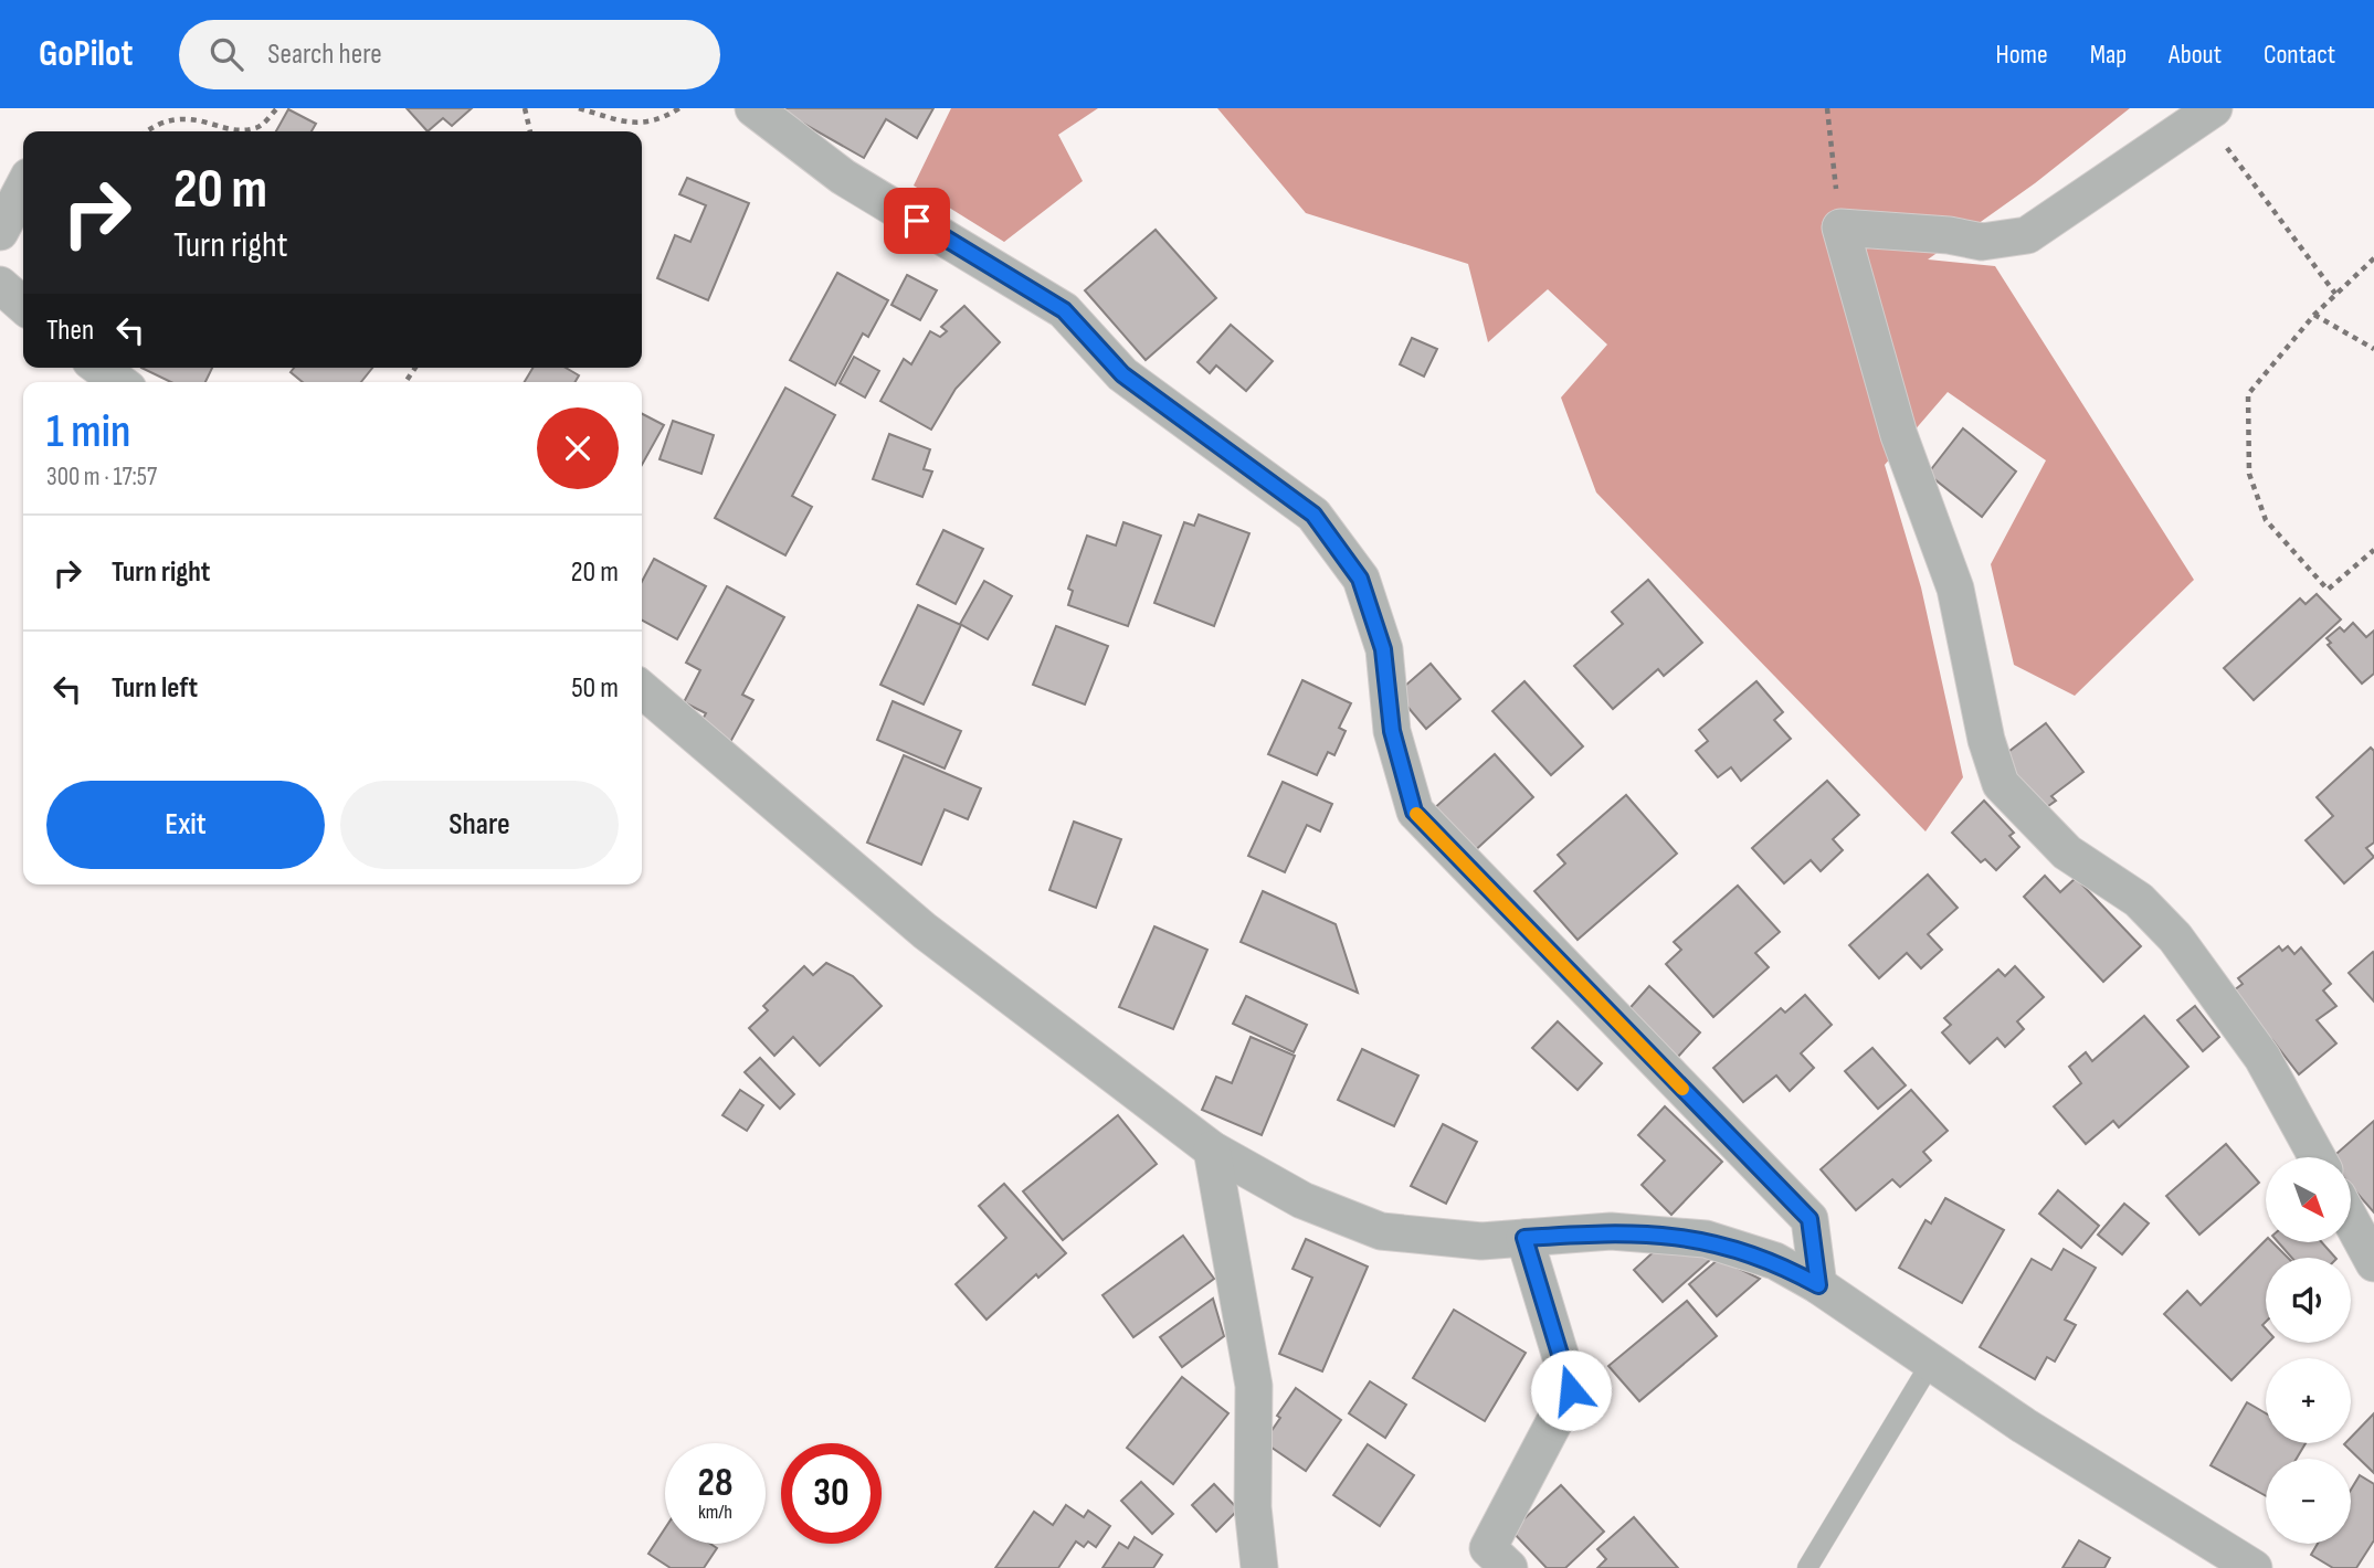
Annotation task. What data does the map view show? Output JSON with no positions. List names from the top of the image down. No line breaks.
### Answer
{"north":"bottom right","page":{"header":"GoPilot","search":"Search here","nav":["Home","Map","About","Contact"],"turn":["20 m","Turn right"],"then":"Then","heading":["1 min","300 m · 17:57"],"list":[{"name":"Turn right","value":"20 m"},{"name":"Turn left","value":"50 m"}],"buttons":["Exit","Share"],"map_buttons":["+","−"],"speed":"28 km/h","limit":"30"}}
